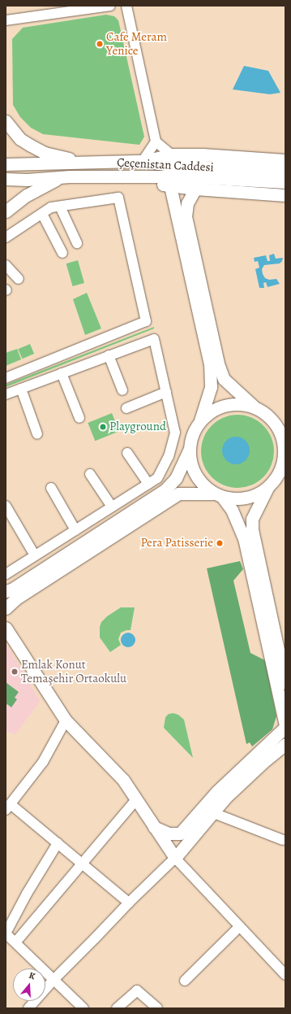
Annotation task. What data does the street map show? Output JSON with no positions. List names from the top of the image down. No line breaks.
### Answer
{"streets":{"main road":["Çeçenistan Caddesi"]},"places":["Cafe Meram Yenice","Playground","Pera Patisserie","Emlak Konut Temaşehir Ortaokulu"],"north":"top"}
